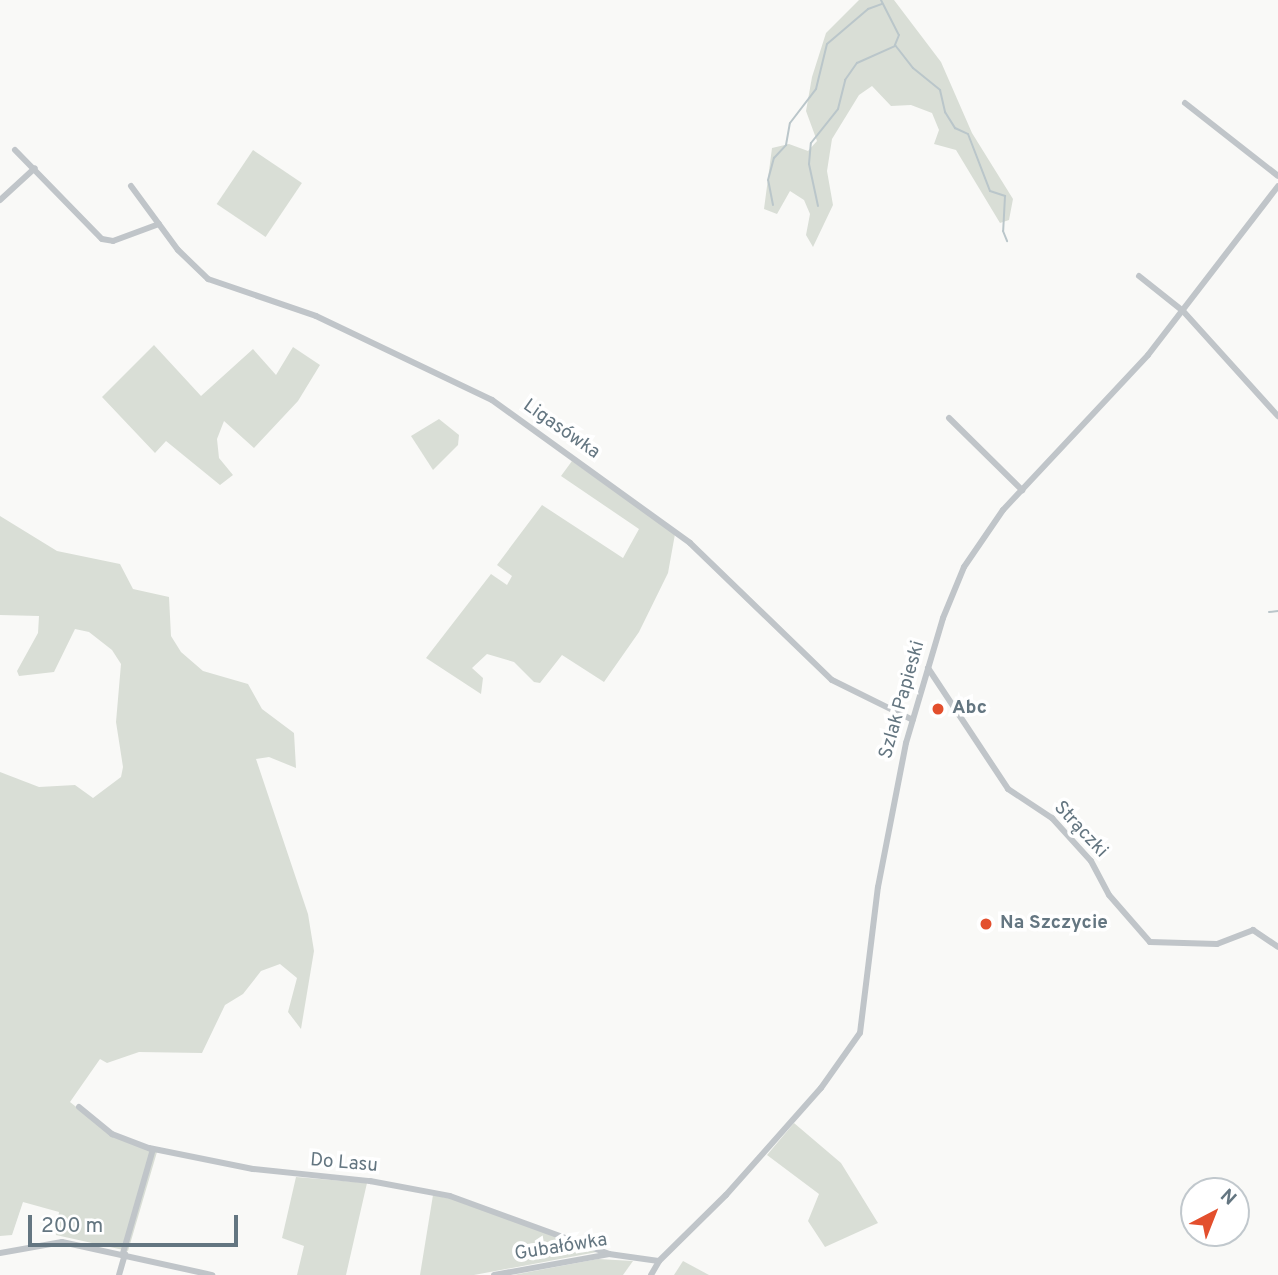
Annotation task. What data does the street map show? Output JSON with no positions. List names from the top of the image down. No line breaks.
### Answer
{"streets":{"street":["Ligasówka","Szlak Papieski","Strączki","Do Lasu","Gubałówka"]},"crossings":[["Ligasówka","Szlak Papieski"],["Szlak Papieski","Strączki"],["Szlak Papieski","Gubałówka"],["Do Lasu","Gubałówka"]],"places":["Abc","Na Szczycie"],"scale_bar":"200 m","north":"top right"}
